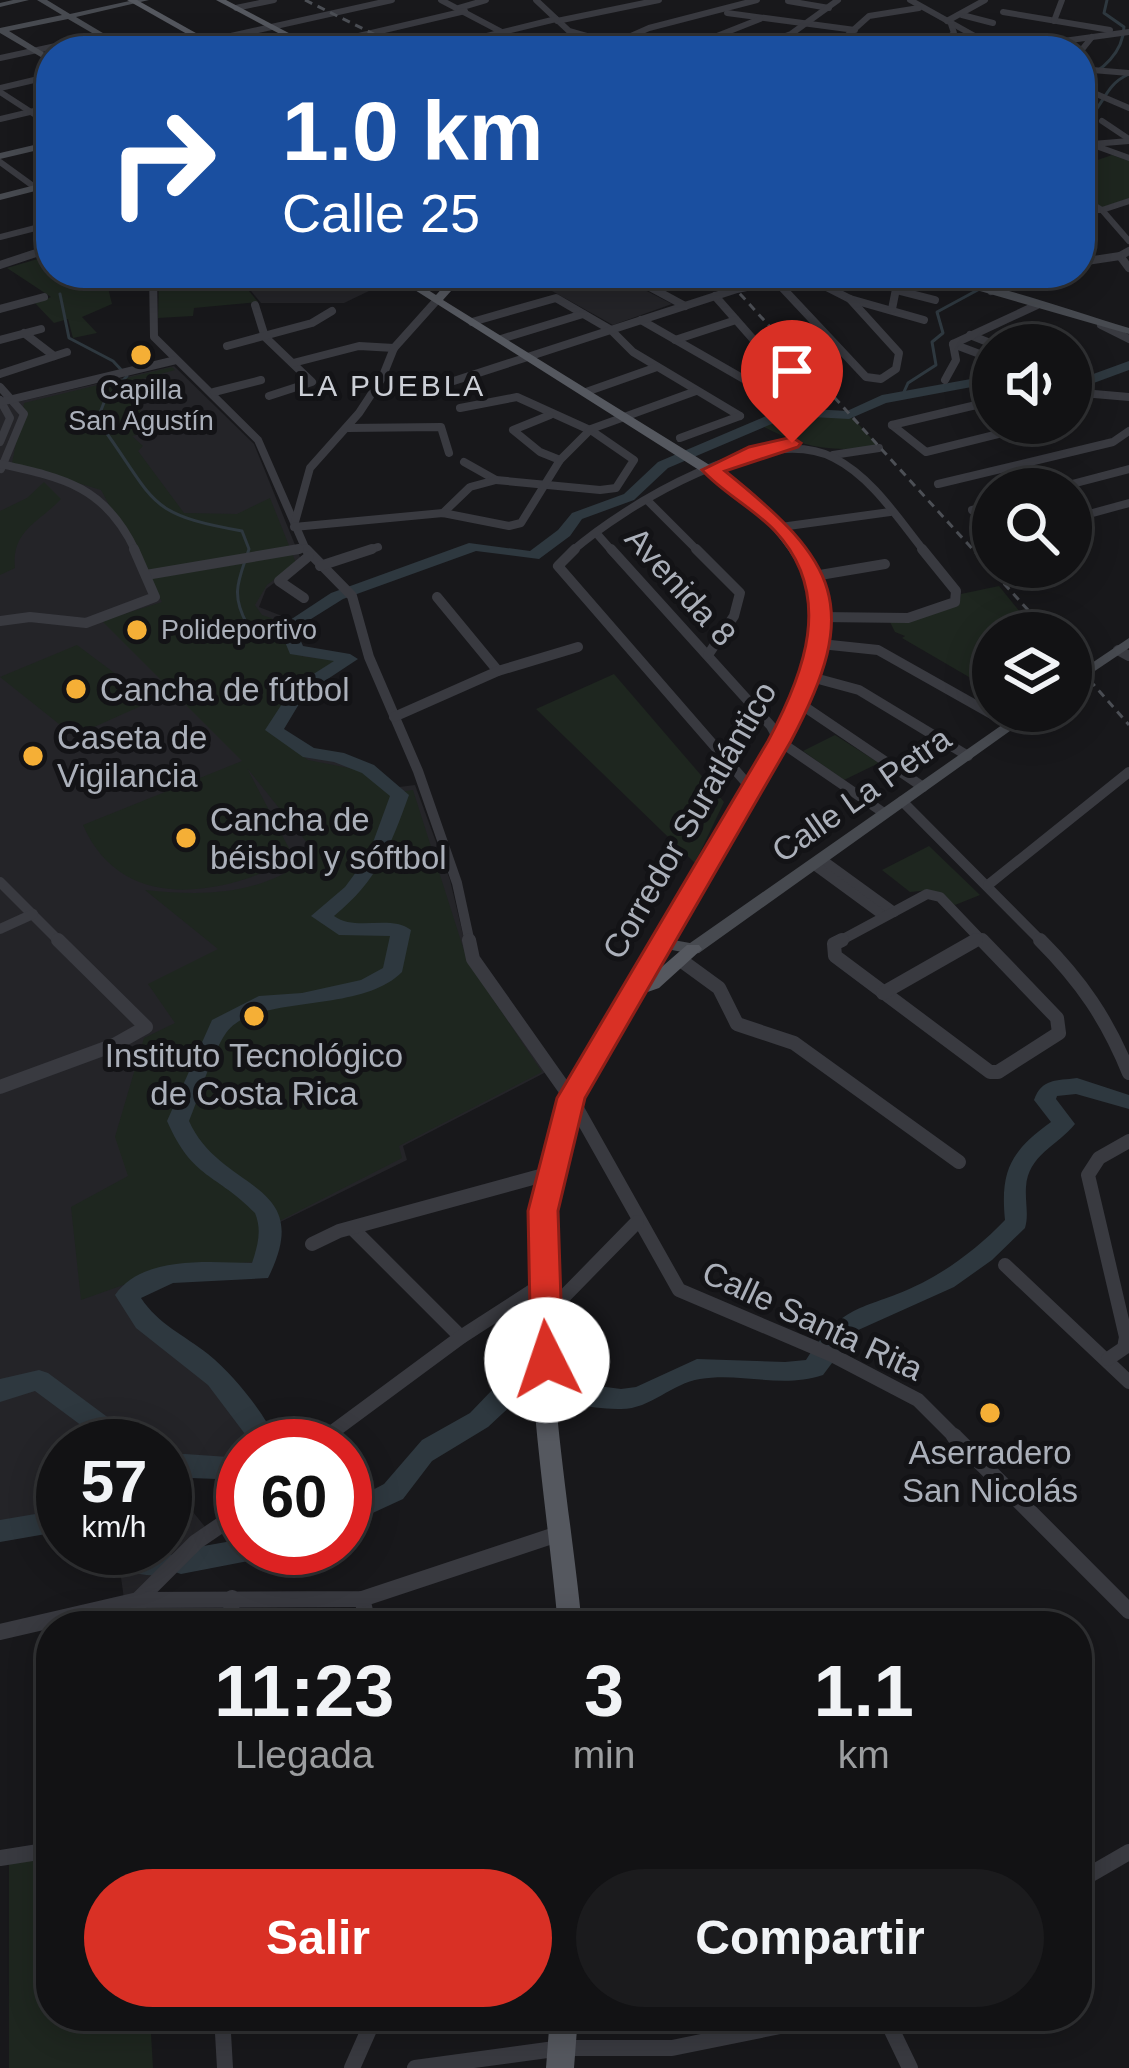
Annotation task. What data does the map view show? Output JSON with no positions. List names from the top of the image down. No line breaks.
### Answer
{"streets":{"main road":["Corredor Suratlántico"],"street":["Avenida 8","Calle La Petra","Calle Santa Rita"]},"crossings":[["Avenida 8","Calle La Petra"],["Avenida 8","Corredor Suratlántico"],["Corredor Suratlántico","Calle Santa Rita"]],"districts":["LA PUEBLA"],"places":["Capilla San Agustín","Polideportivo","Cancha de fútbol","Caseta de Vigilancia","Cancha de béisbol y sóftbol","Instituto Tecnológico de Costa Rica","Aserradero San Nicolás"],"page":{"turn":["1.0 km","Calle 25"],"speed":"57 km/h","limit":"60","eta":["11:23","Llegada","3","min","1.1","km"],"buttons":["Salir","Compartir"]}}
